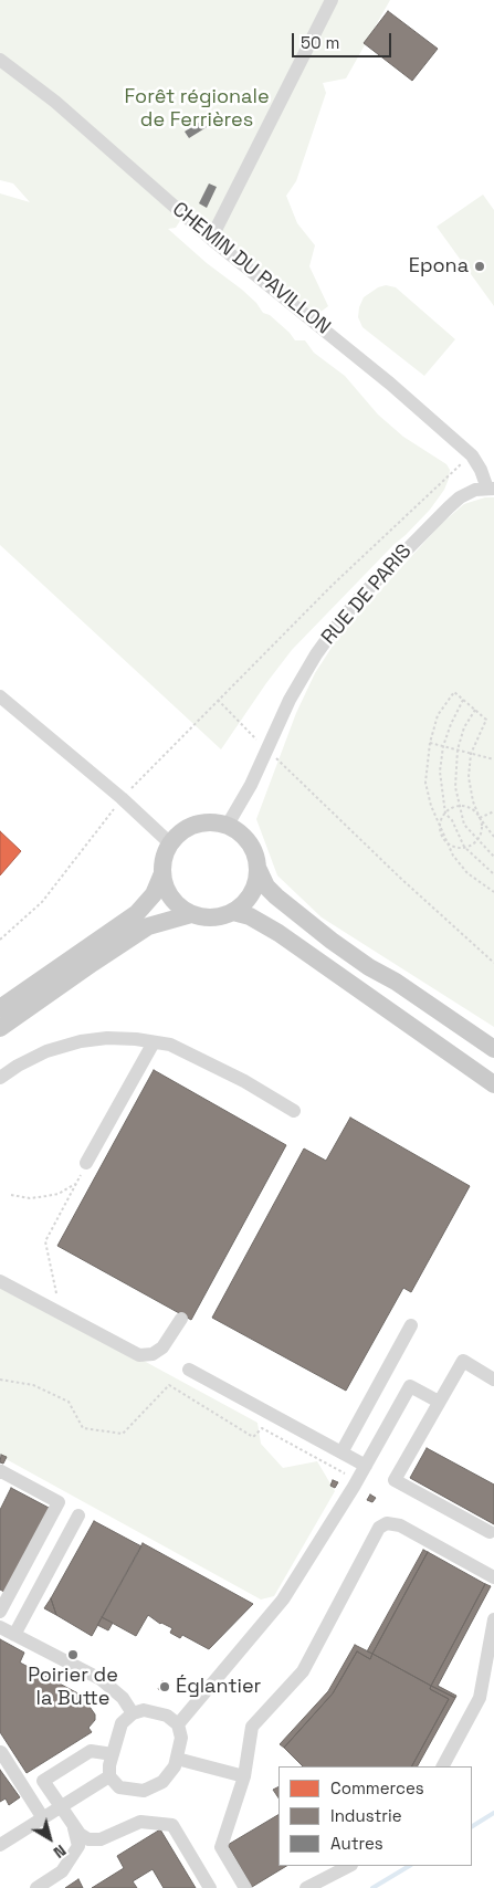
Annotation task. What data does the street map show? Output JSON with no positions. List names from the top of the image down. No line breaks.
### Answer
{"streets":{"street":["CHEMIN DU PAVILLON","RUE DE PARIS"]},"crossings":[["CHEMIN DU PAVILLON","RUE DE PARIS"]],"parks":["Forêt régionale de Ferrières"],"places":["Epona","Poirier de la Butte","Églantier"],"legend":["Commerces","Industrie","Autres"],"scale_bar":"50 m","north":"bottom right"}
